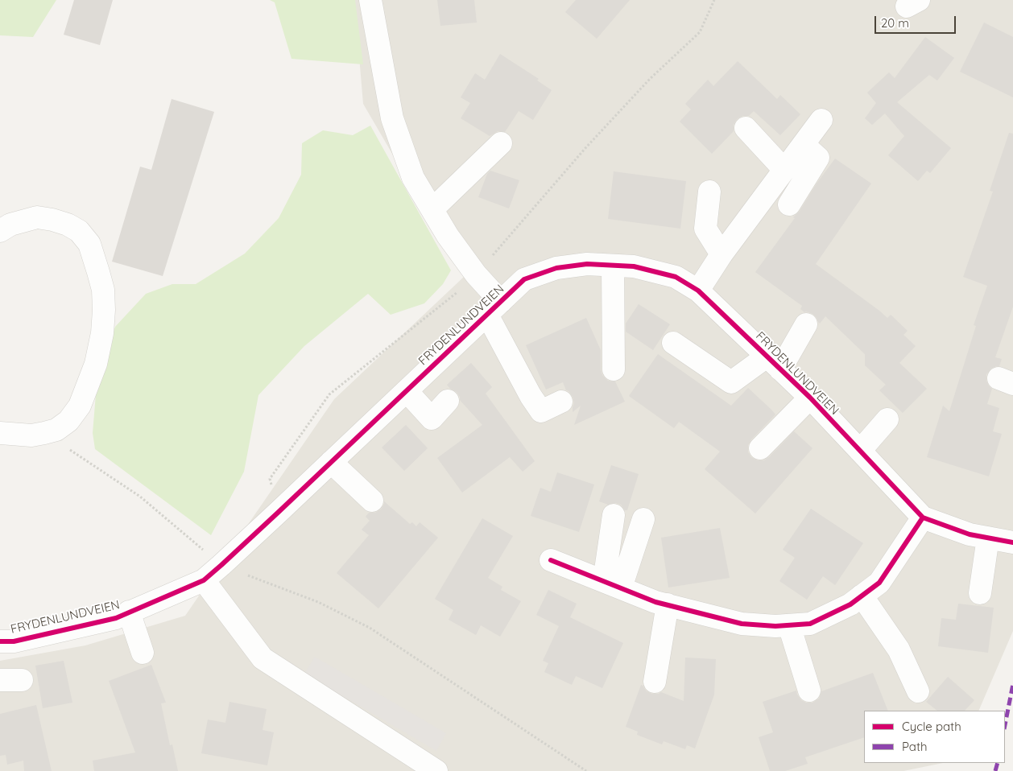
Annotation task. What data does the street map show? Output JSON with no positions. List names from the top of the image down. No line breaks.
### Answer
{"streets":{"street":["FRYDENLUNDVEIEN"]},"legend":["Cycle path","Path"],"scale_bar":"20 m"}
